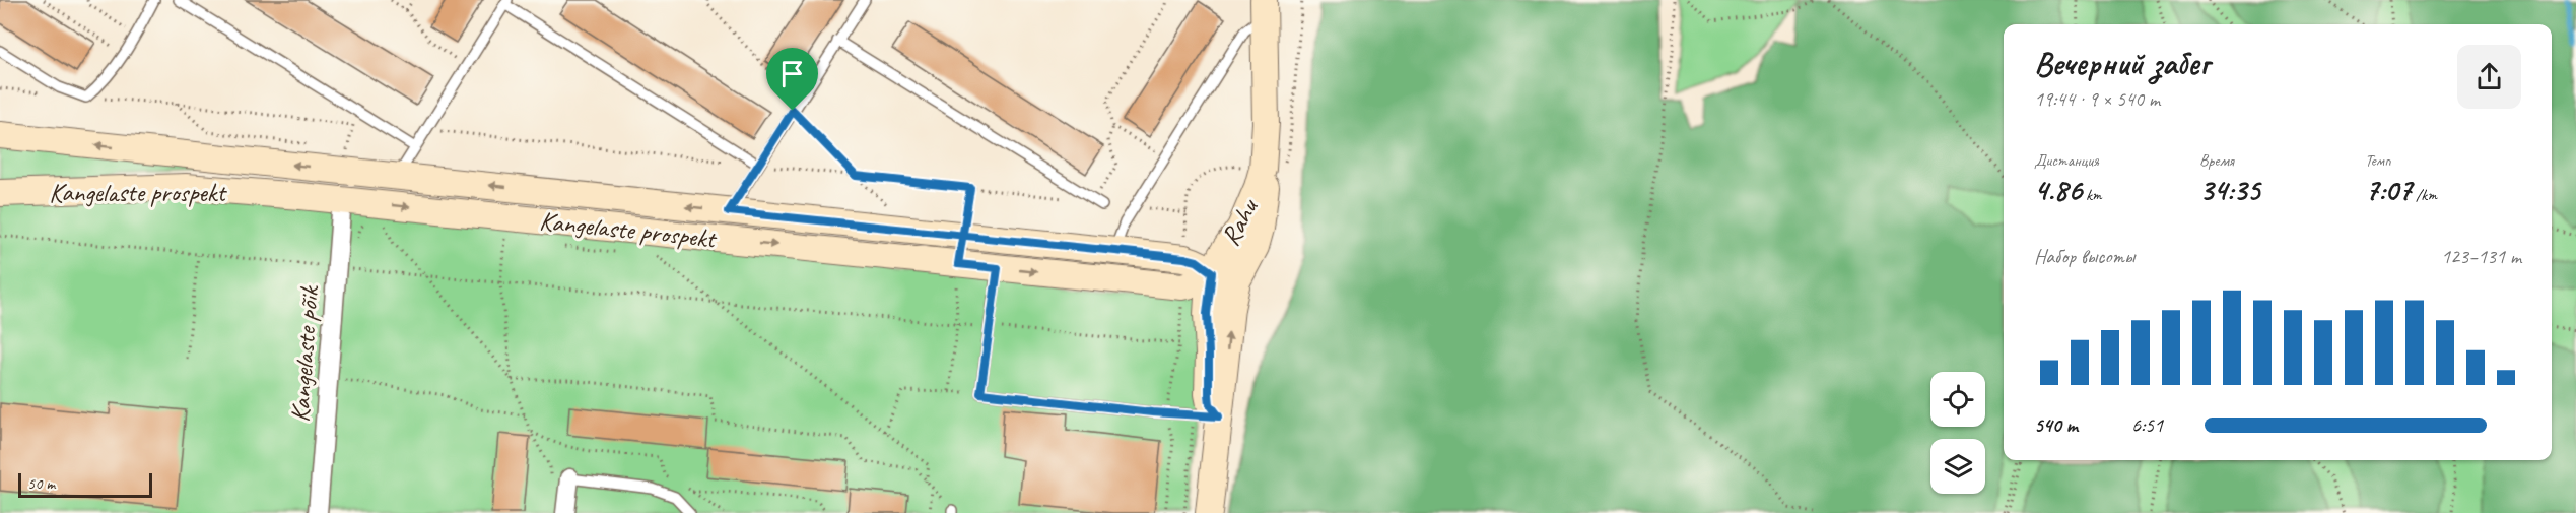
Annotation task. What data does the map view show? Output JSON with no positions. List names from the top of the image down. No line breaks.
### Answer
{"streets":{"main road":["Kangelaste prospekt","Rahu"],"street":["Kangelaste põik"]},"crossings":[["Kangelaste prospekt","Rahu"],["Kangelaste prospekt","Kangelaste põik"]],"scale_bar":"50 m","page":{"heading":["Вечерний забег","19:44 · 9 × 540 m"],"stats":[["Дистанция","4.86 km"],["Время","34:35"],["Темп","7:07 /km"]],"chart":["Набор высоты","123–131 m"],"list":[{"name":"540 m","note":"6:51"}],"scale":"50 m"}}
